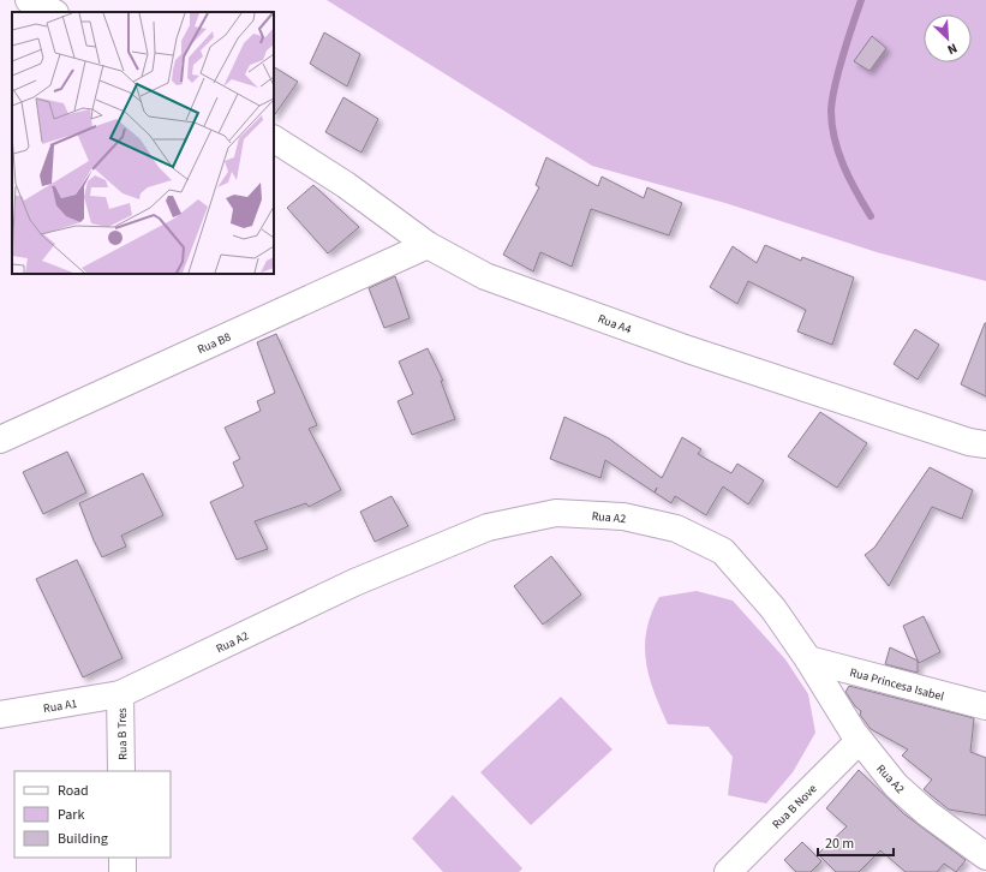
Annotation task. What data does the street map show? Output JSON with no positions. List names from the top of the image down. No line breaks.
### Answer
{"streets":{"street":["Rua A4","Rua B8","Rua A2","Rua Princesa Isabel","Rua A1","Rua B Tres","Rua B Nove"]},"crossings":[["Rua A4","Rua B8"],["Rua A2","Rua Princesa Isabel"],["Rua A2","Rua A1"],["Rua A2","Rua B Tres"],["Rua A2","Rua B Nove"],["Rua A1","Rua B Tres"]],"legend":["Road","Park","Building"],"scale_bar":"20 m","north":"bottom right"}
